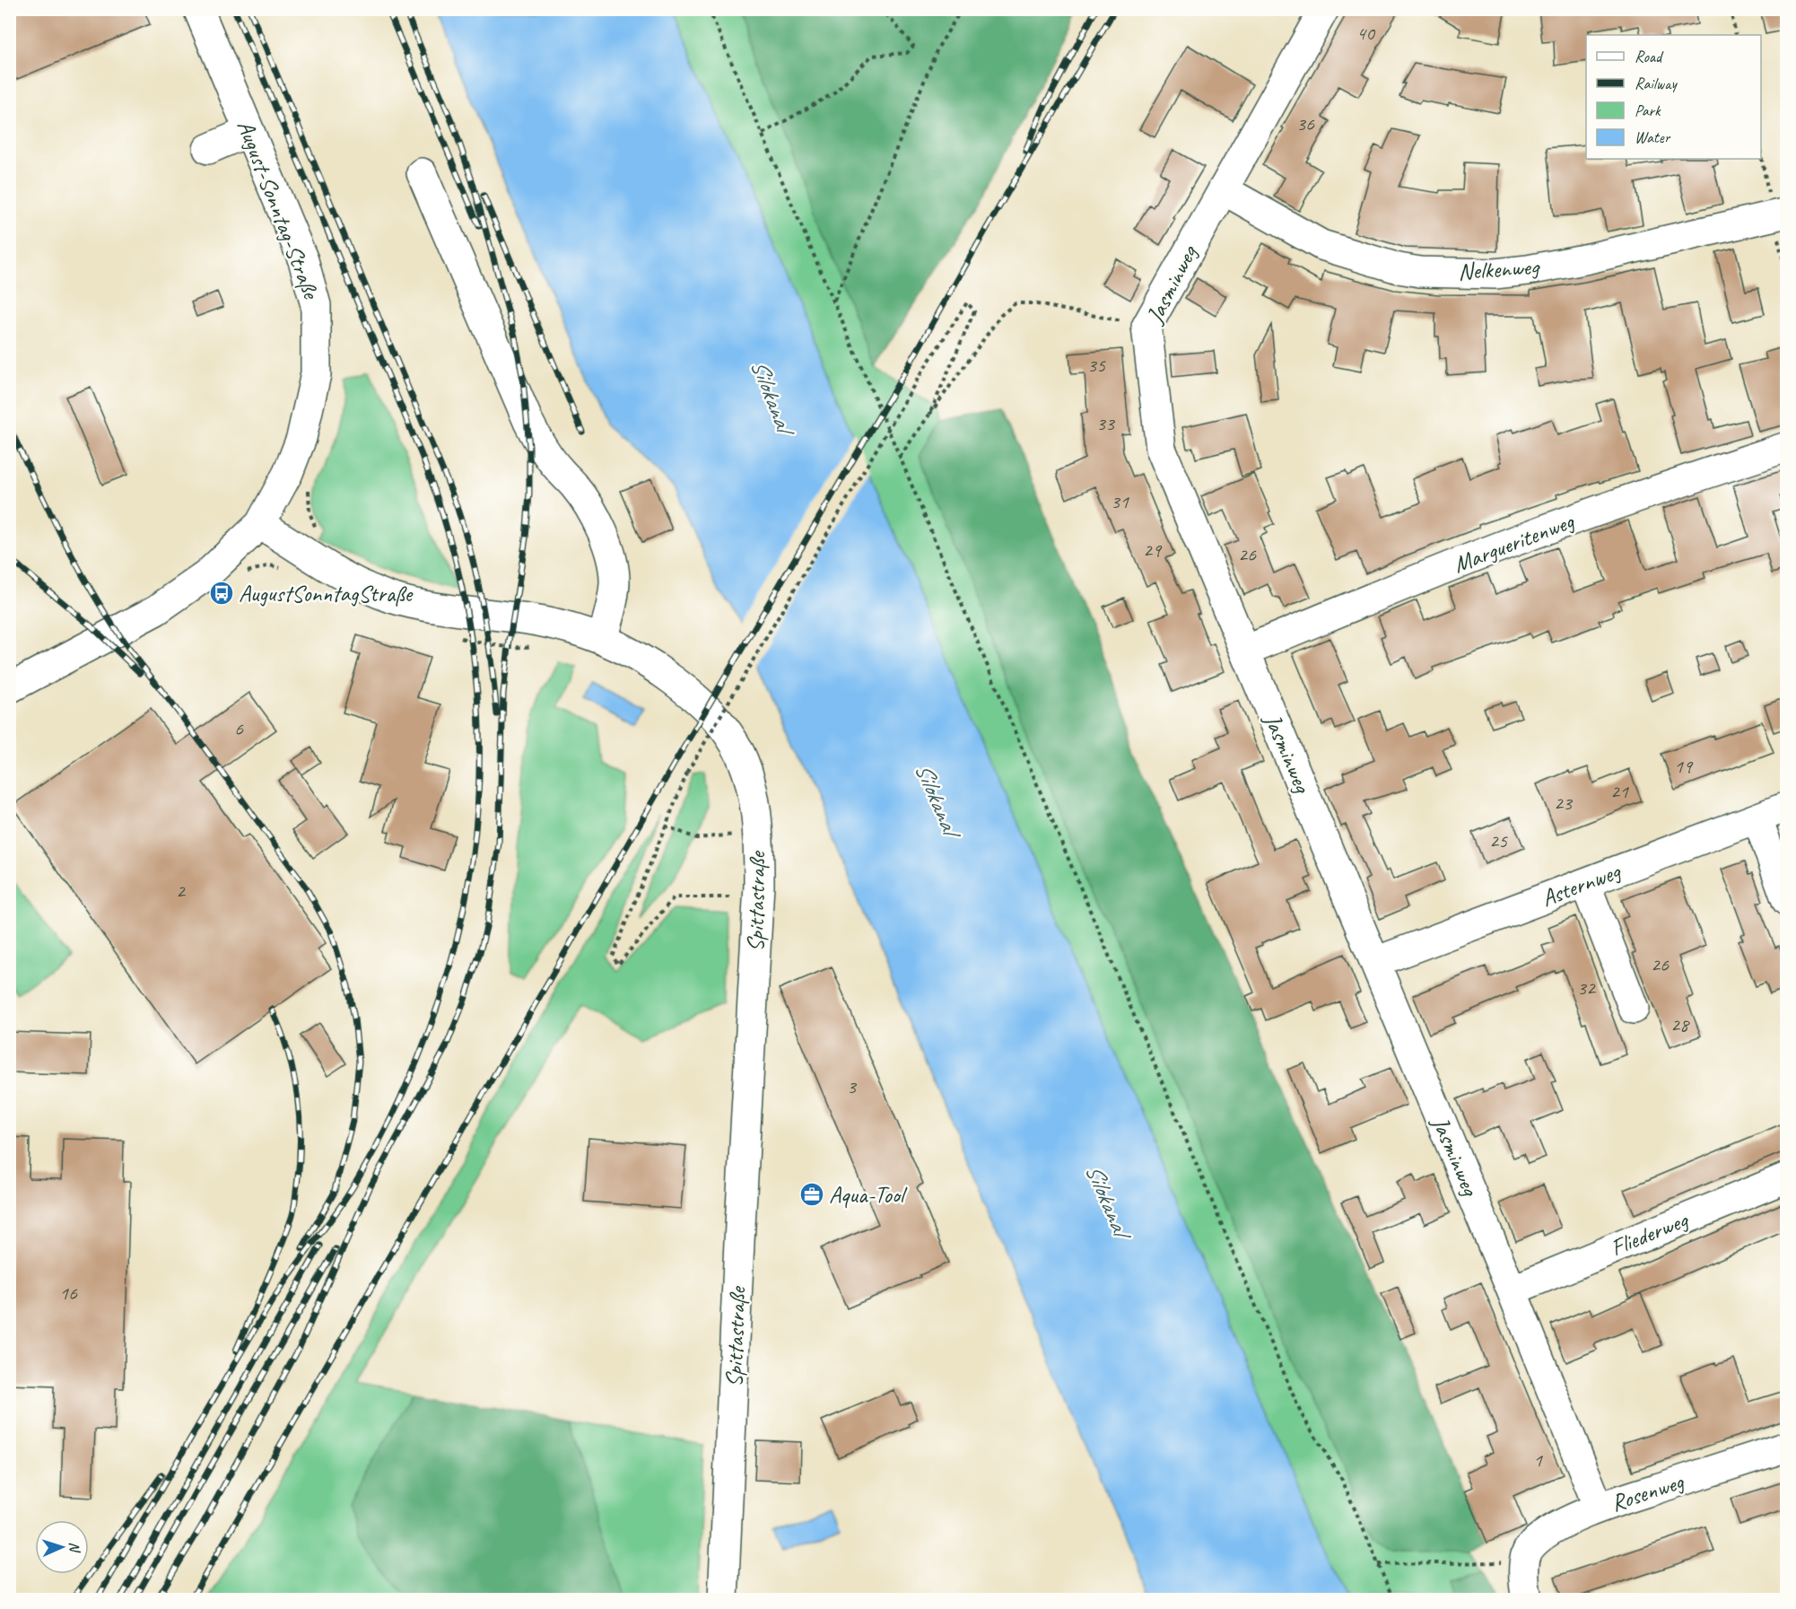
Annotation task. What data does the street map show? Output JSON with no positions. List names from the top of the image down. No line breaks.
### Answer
{"streets":{"street":["August-Sonntag-Straße","Nelkenweg","Jasminweg","Margueritenweg","Asternweg","Spittastraße","Fliederweg","Rosenweg"]},"crossings":[["August-Sonntag-Straße","Spittastraße"],["Nelkenweg","Jasminweg"],["Jasminweg","Margueritenweg"],["Jasminweg","Asternweg"],["Jasminweg","Fliederweg"],["Jasminweg","Rosenweg"]],"water":["Silokanal"],"places":{"bus stop":["AugustSonntagStraße"],"office":["Aqua-Tool"]},"house_numbers":["40","36","35","33","31","29","26","6","19","21","23","25","2","26","32","28","3","16","1"],"legend":["Road","Railway","Park","Water"],"north":"right"}
